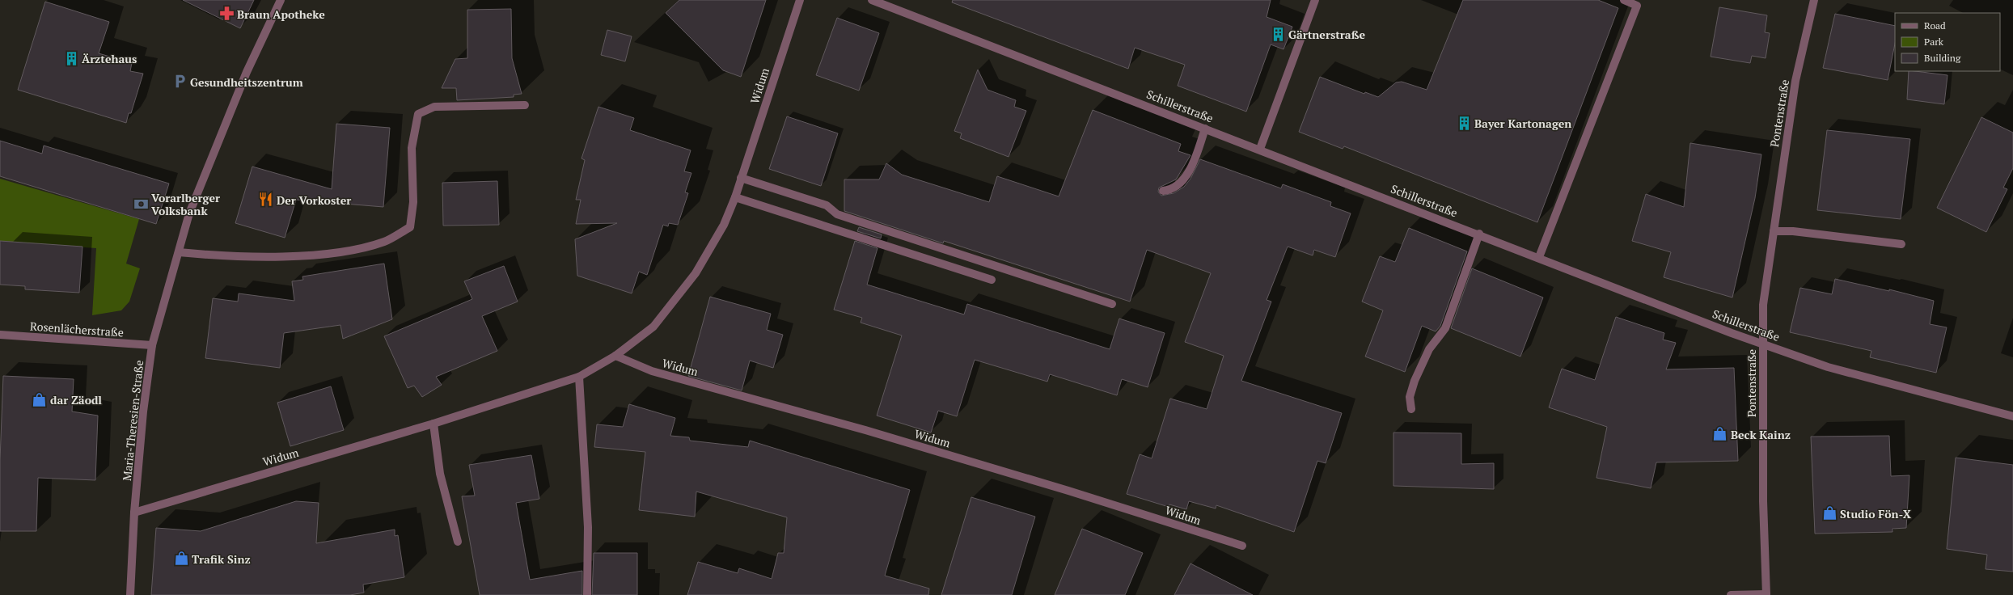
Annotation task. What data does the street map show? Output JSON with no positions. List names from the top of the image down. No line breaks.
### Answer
{"streets":{"street":["Widum","Schillerstraße","Pontenstraße","Rosenlächerstraße","Maria-Theresien-Straße"]},"crossings":[["Widum","Maria-Theresien-Straße"],["Schillerstraße","Pontenstraße"],["Rosenlächerstraße","Maria-Theresien-Straße"]],"places":{"pharmacy":["Braun Apotheke"],"building":["Gärtnerstraße","Ärztehaus","Bayer Kartonagen"],"parking":["Gesundheitszentrum"],"restaurant":["Der Vorkoster"],"bank":["Vorarlberger Volksbank"],"shop":["dar Zäodl","Beck Kainz","Studio Fön-X","Trafik Sinz"]},"legend":["Road","Park","Building"]}
